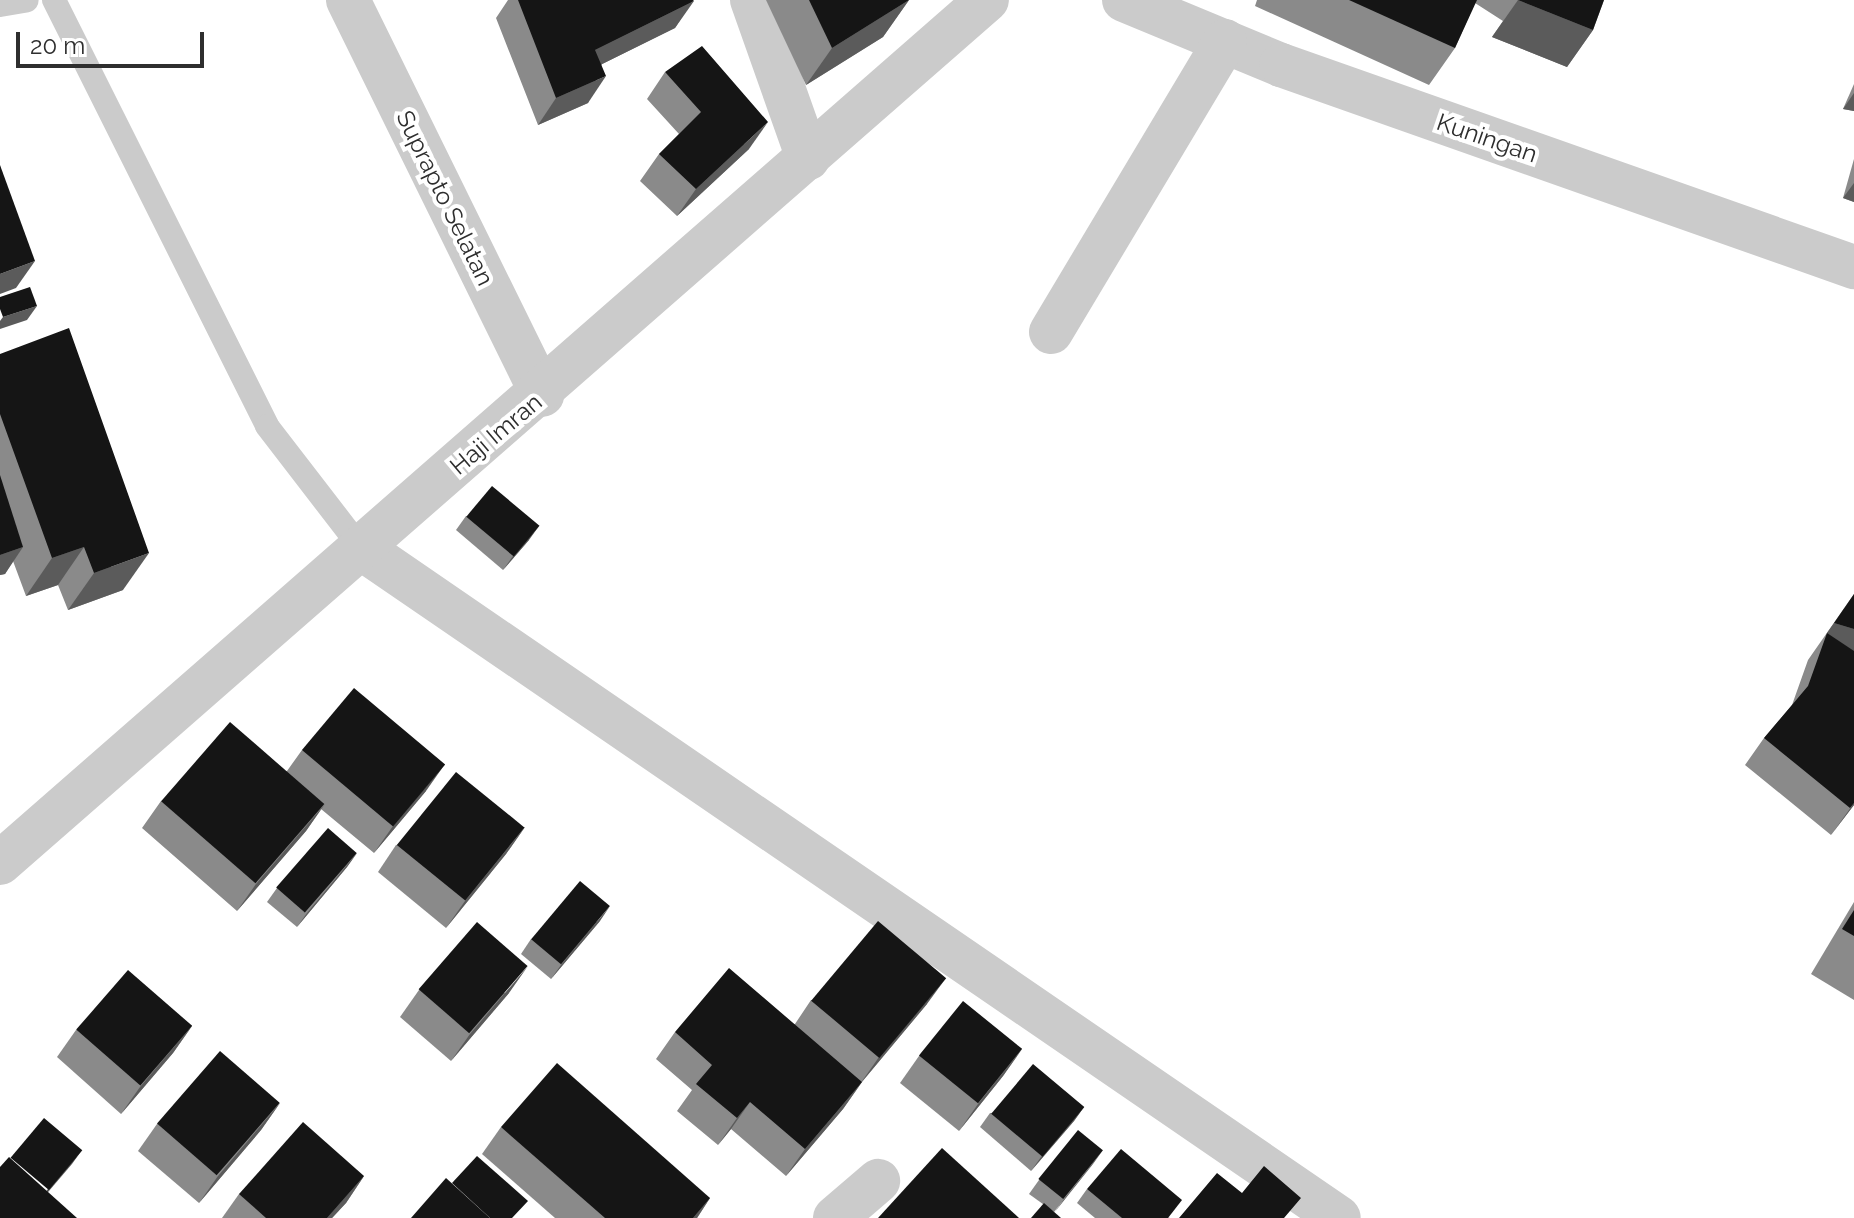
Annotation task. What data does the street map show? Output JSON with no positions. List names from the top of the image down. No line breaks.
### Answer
{"streets":{"street":["Kuningan","Suprapto Selatan","Haji Imran"]},"crossings":[["Suprapto Selatan","Haji Imran"]],"scale_bar":"20 m"}
